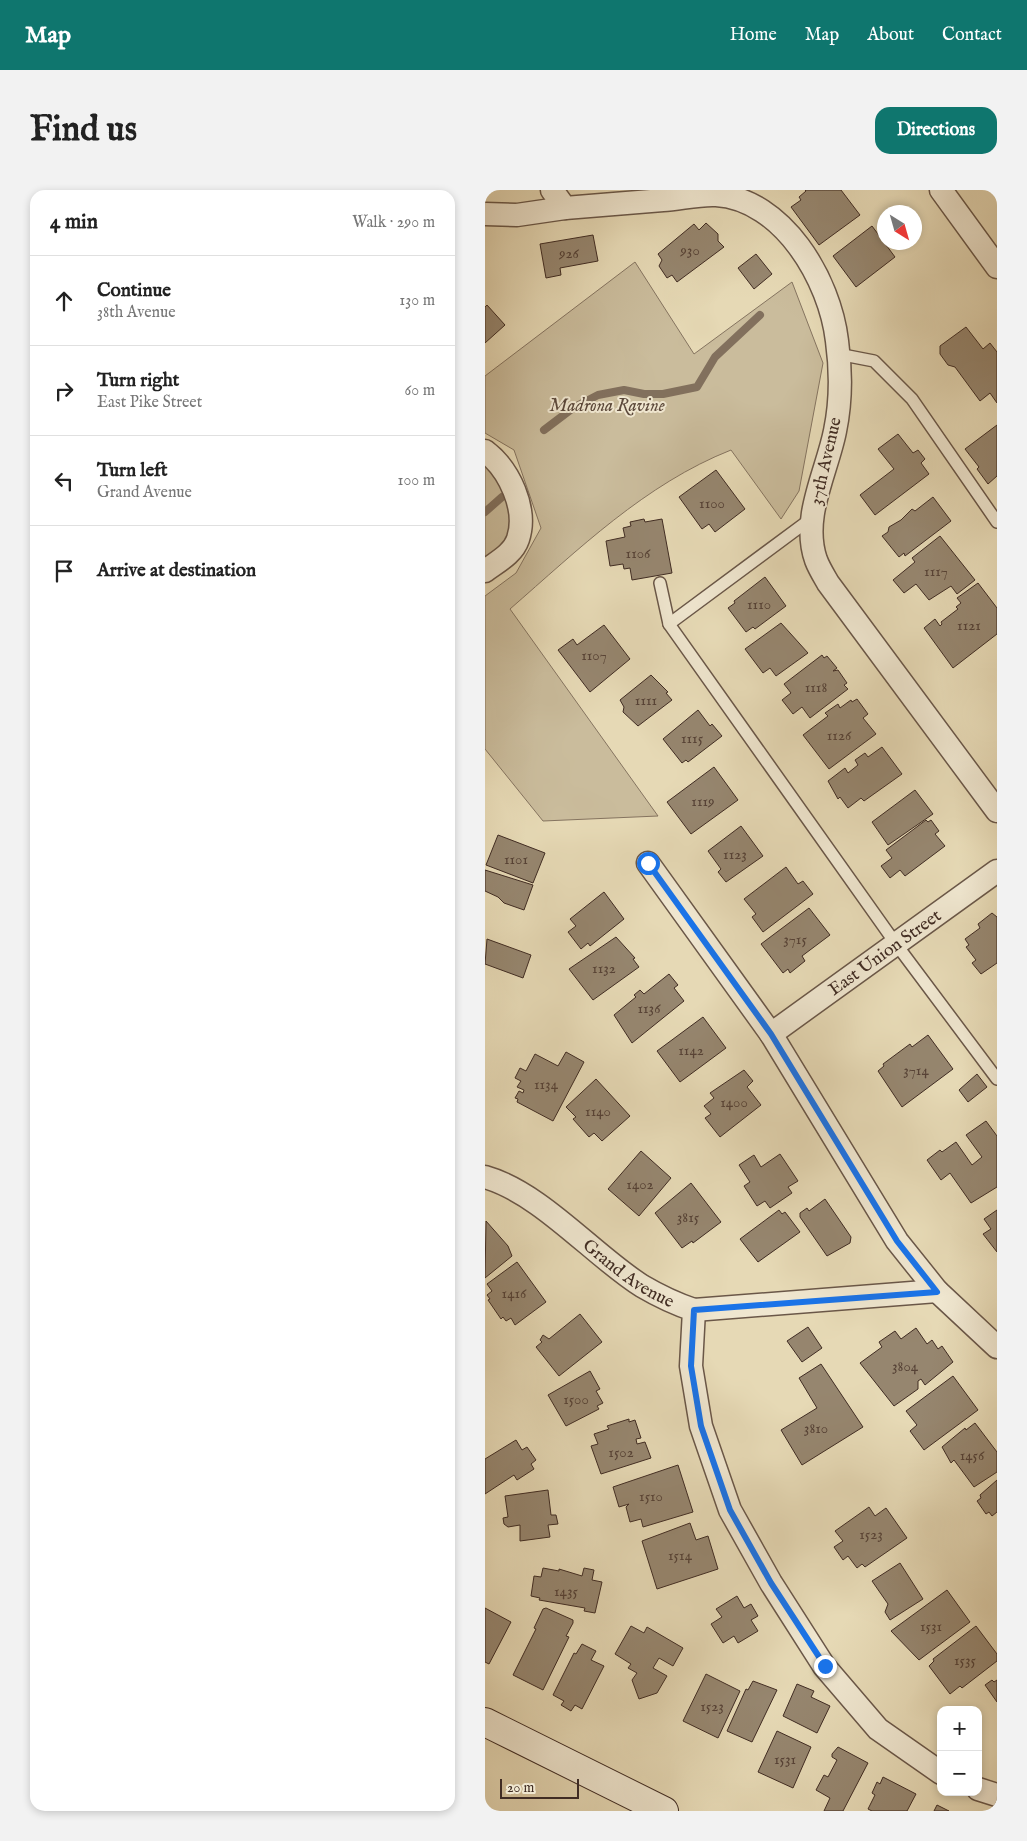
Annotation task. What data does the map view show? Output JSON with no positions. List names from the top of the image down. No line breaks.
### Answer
{"streets":{"street":["37th Avenue","East Union Street","Grand Avenue"]},"parks":["Madrona Ravine"],"house_numbers":["930","926","1100","1106","1117","1110","1121","1107","1118","1111","1126","1115","1119","1123","1101","3715","1132","1136","1142","3714","1134","1400","1140","1402","3815","1416","3804","1500","3810","1502","1456","1510","1523","1514","1435","1531","1535","1523","1531"],"scale_bar":"20 m","north":"bottom right","page":{"header":"Map","nav":["Home","Map","About","Contact"],"buttons":"Directions","title":"Find us","heading":["4 min","Walk · 290 m"],"list":[["Continue","38th Avenue","130 m"],["Turn right","East Pike Street","60 m"],["Turn left","Grand Avenue","100 m"],"Arrive at destination"],"map_buttons":["+","−"],"scale":"20 m"}}
